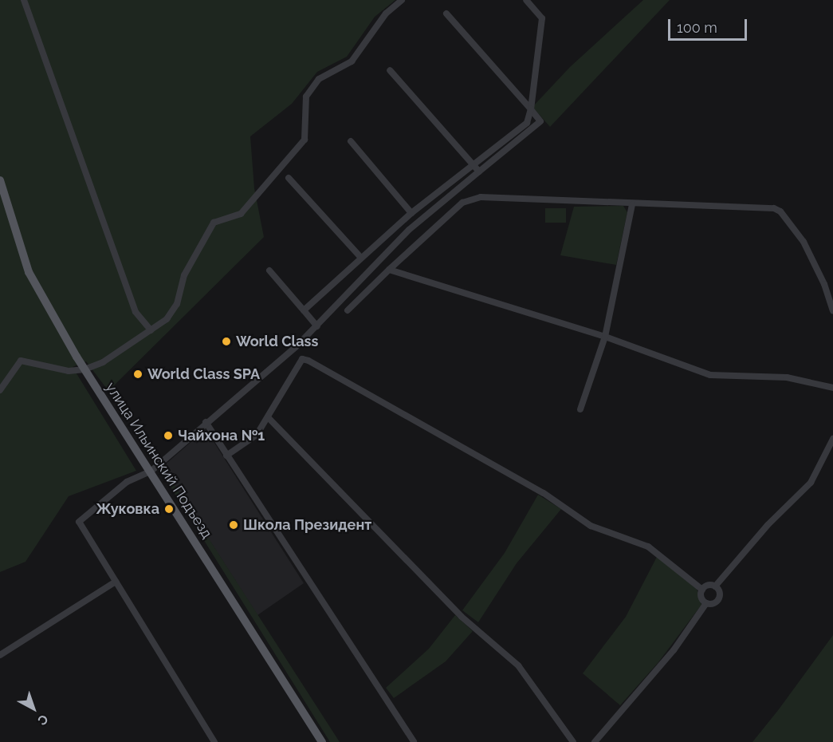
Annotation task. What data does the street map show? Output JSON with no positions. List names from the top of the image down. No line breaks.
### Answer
{"streets":{"main road":["улица Ильинский Подъезд"]},"places":["World Class","World Class SPA","Чайхона №1","Жуковка","Школа Президент"],"scale_bar":"100 m","north":"bottom right"}
